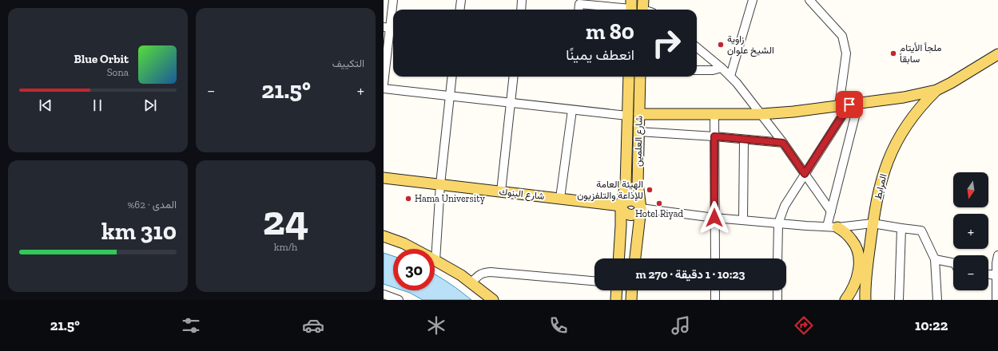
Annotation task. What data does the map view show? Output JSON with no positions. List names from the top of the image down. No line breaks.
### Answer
{"streets":{"main road":["شارع العلمين","المرابط","شارع البنوك"]},"places":["زاوية الشيخ علوان","ملجأ الأيتام سابقاً","الهيئة العامة للإذاعة والتلفزيون","Hama University","Hotel Riyad"],"north":"bottom","page":{"tile":["التكييف",["24","km/h"],["المدى · 62%","310 km"]],"turn":["80 m","انعطف يمينًا"],"song":["Blue Orbit","Sona"],"heat":["−","21.5°","+"],"map_buttons":["+","−"],"limit":"30","trip":"10:23 · 1 دقيقة · 270 m","tabs":["10:22","21.5°"]}}
